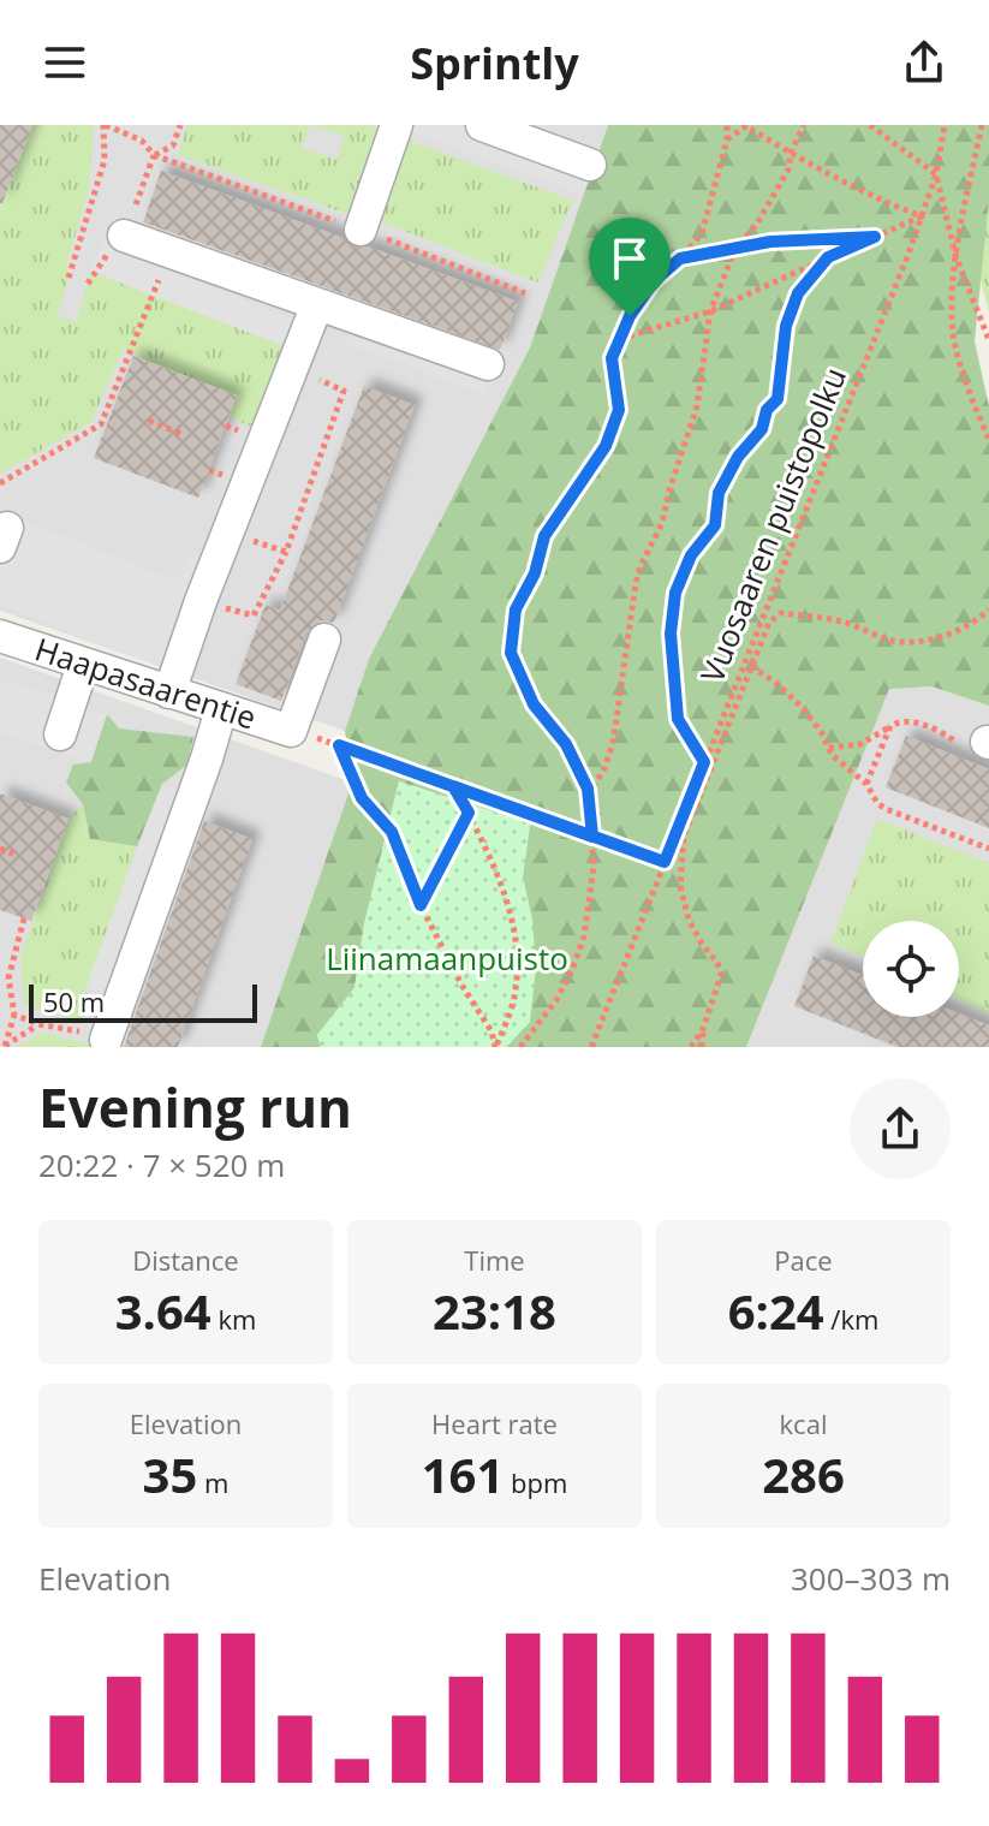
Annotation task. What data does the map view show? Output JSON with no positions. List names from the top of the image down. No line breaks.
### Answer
{"streets":{"street":["Haapasaarentie"],"path":["Vuosaaren puistopolku"]},"parks":["Liinamaanpuisto"],"scale_bar":"50 m","page":{"header":"Sprintly","scale":"50 m","heading":["Evening run","20:22 · 7 × 520 m"],"stats":[["Distance","3.64 km"],["Time","23:18"],["Pace","6:24 /km"],["Elevation","35 m"],["Heart rate","161 bpm"],["kcal","286"]],"chart":["Elevation","300–303 m"]}}
